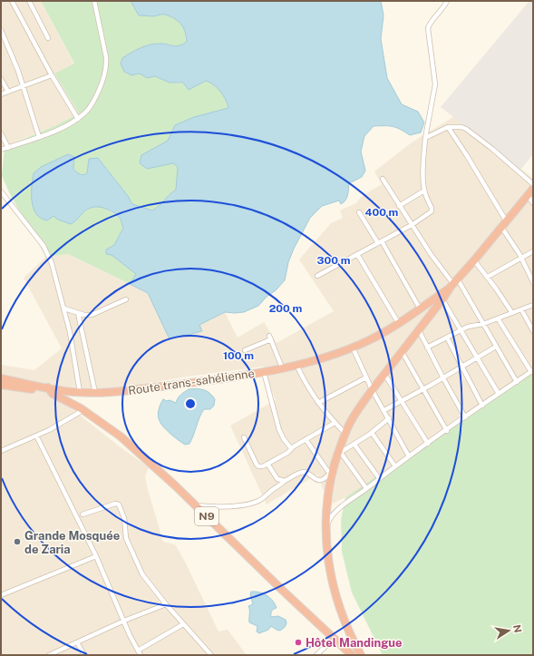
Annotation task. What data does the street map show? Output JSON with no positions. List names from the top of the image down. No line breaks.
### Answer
{"streets":{"highway":["Route trans-sahélienne","N9"]},"places":["Grande Mosquée de Zaria","Hôtel Mandingue"],"north":"right","rings":["400 m","300 m","200 m","100 m"]}
